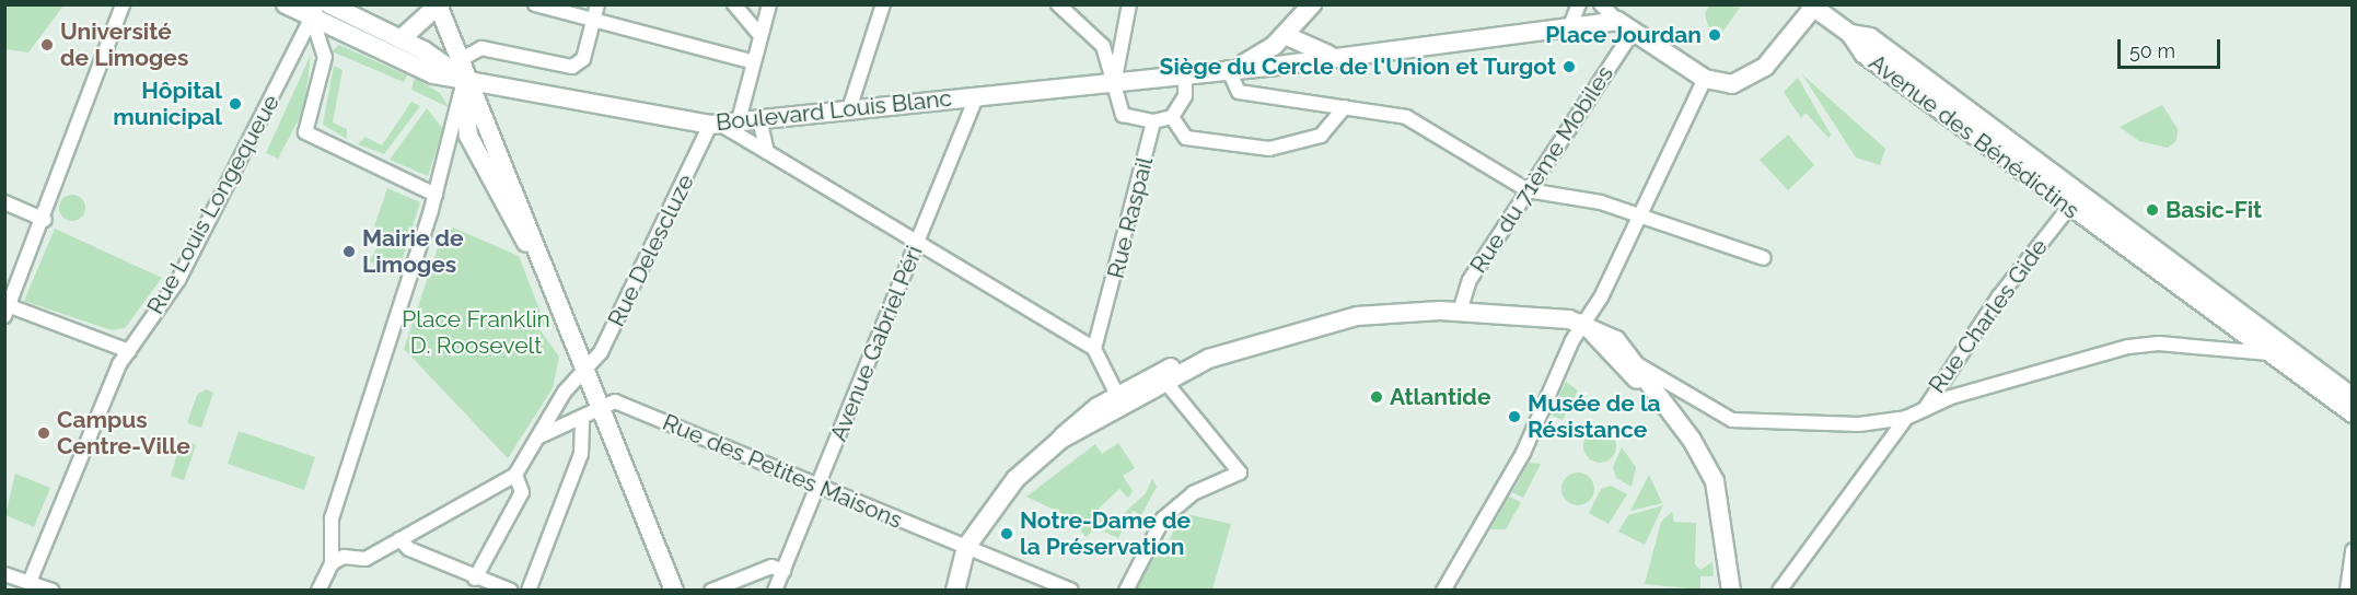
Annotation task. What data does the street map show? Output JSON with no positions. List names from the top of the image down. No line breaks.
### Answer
{"streets":{"main road":["Boulevard Louis Blanc","Avenue des Bénédictins"],"street":["Rue du 71ème Mobiles","Rue Louis Longequeue","Rue Raspail","Rue Delescluze","Rue Charles Gide","Avenue Gabriel Péri","Rue des Petites Maisons"]},"crossings":[["Boulevard Louis Blanc","Rue Louis Longequeue"],["Boulevard Louis Blanc","Rue Delescluze"],["Boulevard Louis Blanc","Avenue Gabriel Péri"],["Avenue des Bénédictins","Rue Charles Gide"],["Avenue Gabriel Péri","Rue des Petites Maisons"]],"parks":["Place Franklin D. Roosevelt"],"places":["Place Jourdan","Université de Limoges","Siège du Cercle de l'Union et Turgot","Hôpital municipal","Basic-Fit","Mairie de Limoges","Atlantide","Musée de la Résistance","Campus Centre-Ville","Notre-Dame de la Préservation"],"scale_bar":"50 m"}
